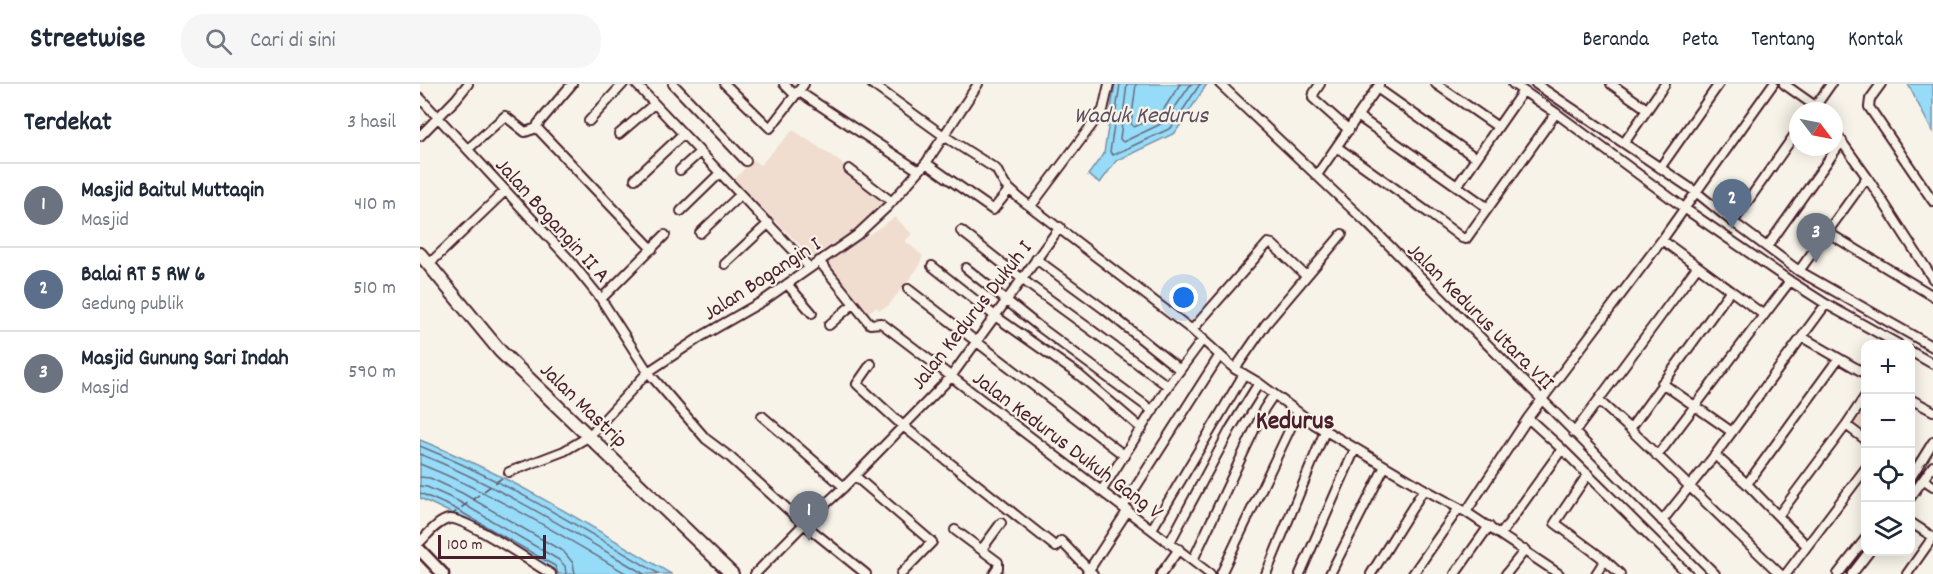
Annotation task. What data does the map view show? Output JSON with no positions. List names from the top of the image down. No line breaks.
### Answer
{"streets":{"main road":["Jalan Mastrip"],"street":["Jalan Bogangin II A","Jalan Bogangin I","Jalan Kedurus Dukuh I","Jalan Kedurus Utara VII","Jalan Kedurus Dukuh Gang V"]},"crossings":[["Jalan Bogangin II A","Jalan Bogangin I"],["Jalan Bogangin II A","Jalan Kedurus Dukuh I"],["Jalan Bogangin I","Jalan Mastrip"],["Jalan Kedurus Dukuh I","Jalan Kedurus Dukuh Gang V"]],"districts":["Kedurus"],"water":["Waduk Kedurus"],"scale_bar":"100 m","north":"bottom right","page":{"header":"Streetwise","search":"Cari di sini","nav":["Beranda","Peta","Tentang","Kontak"],"heading":["Terdekat","3 hasil"],"list":[{"mark":"1","name":"Masjid Baitul Muttaqin","note":"Masjid","value":"410 m"},{"mark":"2","name":"Balai RT 5 RW 6","note":"Gedung publik","value":"510 m"},{"mark":"3","name":"Masjid Gunung Sari Indah","note":"Masjid","value":"590 m"}],"pins":["2","3","1"],"map_buttons":["+","−"],"scale":"100 m"}}
